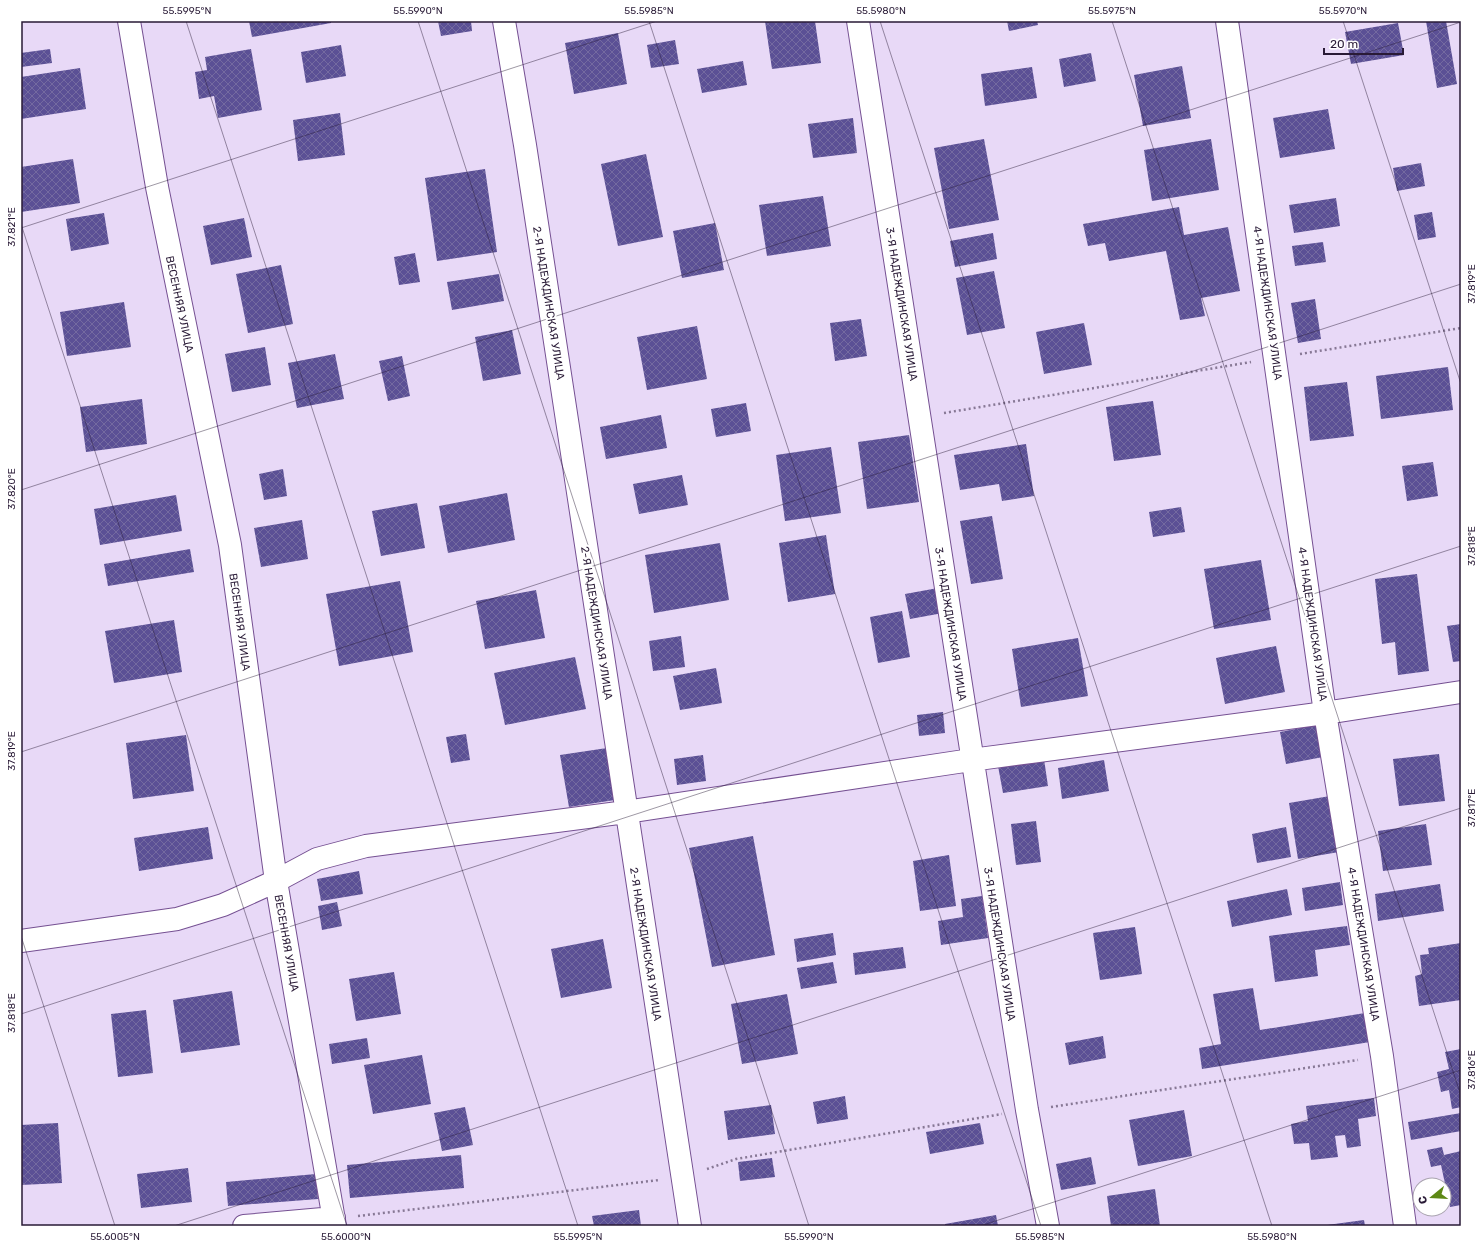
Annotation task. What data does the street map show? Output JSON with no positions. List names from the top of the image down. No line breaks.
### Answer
{"streets":{"street":["2-Я НАДЕЖДИНСКАЯ УЛИЦА","4-Я НАДЕЖДИНСКАЯ УЛИЦА","ВЕСЕННЯЯ УЛИЦА","3-Я НАДЕЖДИНСКАЯ УЛИЦА"]},"scale_bar":"20 m","north":"left","coordinates":["55.5995°N","55.5990°N","55.5985°N","55.5980°N","55.5975°N","55.5970°N","37.821°E","37.819°E","37.820°E","37.818°E","37.817°E","37.816°E","55.6005°N","55.6000°N"]}
